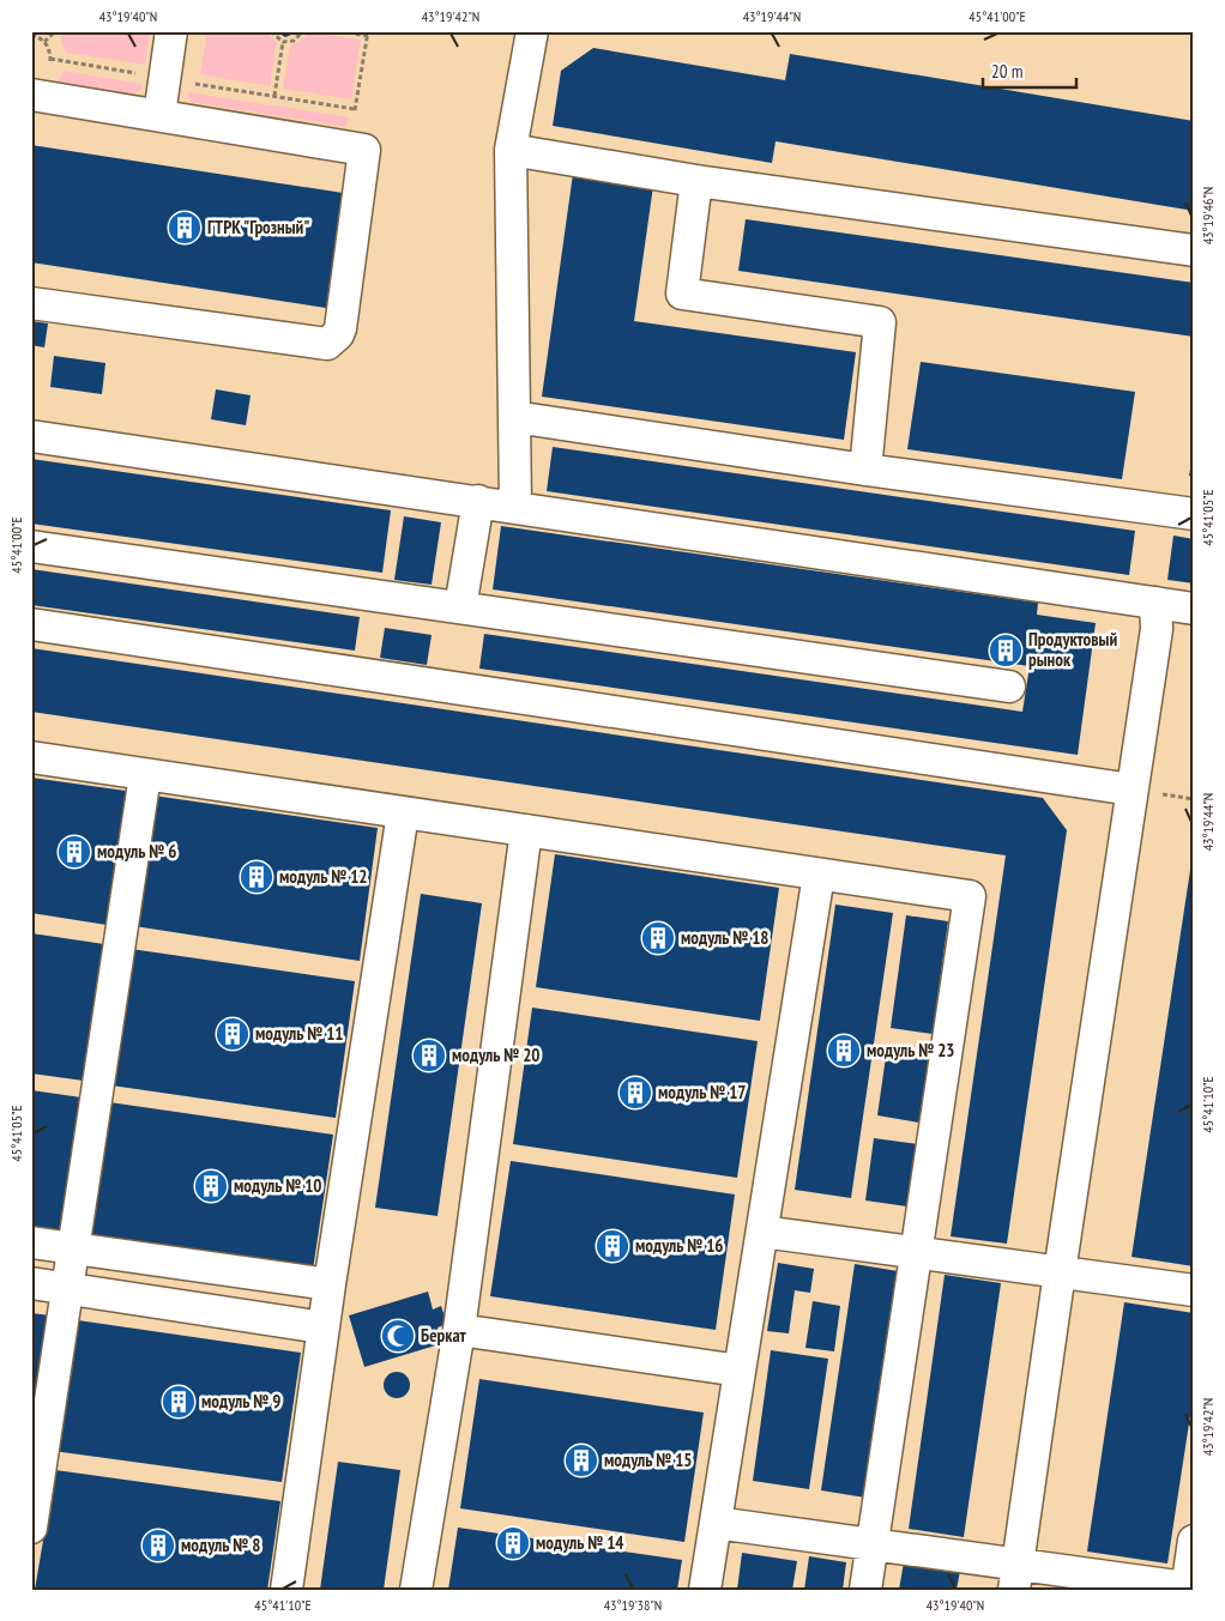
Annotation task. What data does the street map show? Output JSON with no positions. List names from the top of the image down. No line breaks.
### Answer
{"places":{"building":["ГТРК \"Грозный\"","Продуктовый рынок","модуль № 6","модуль № 12","модуль № 18","модуль № 11","модуль № 23","модуль № 20","модуль № 17","модуль № 10","модуль № 16","модуль № 9","модуль № 15","модуль № 14","модуль № 8"],"mosque":["Беркат"]},"scale_bar":"20 m","coordinates":["43°19'40\"N","43°19'42\"N","43°19'44\"N","45°41'00\"E","43°19'46\"N","45°41'05\"E","45°41'10\"E","43°19'38\"N"]}
